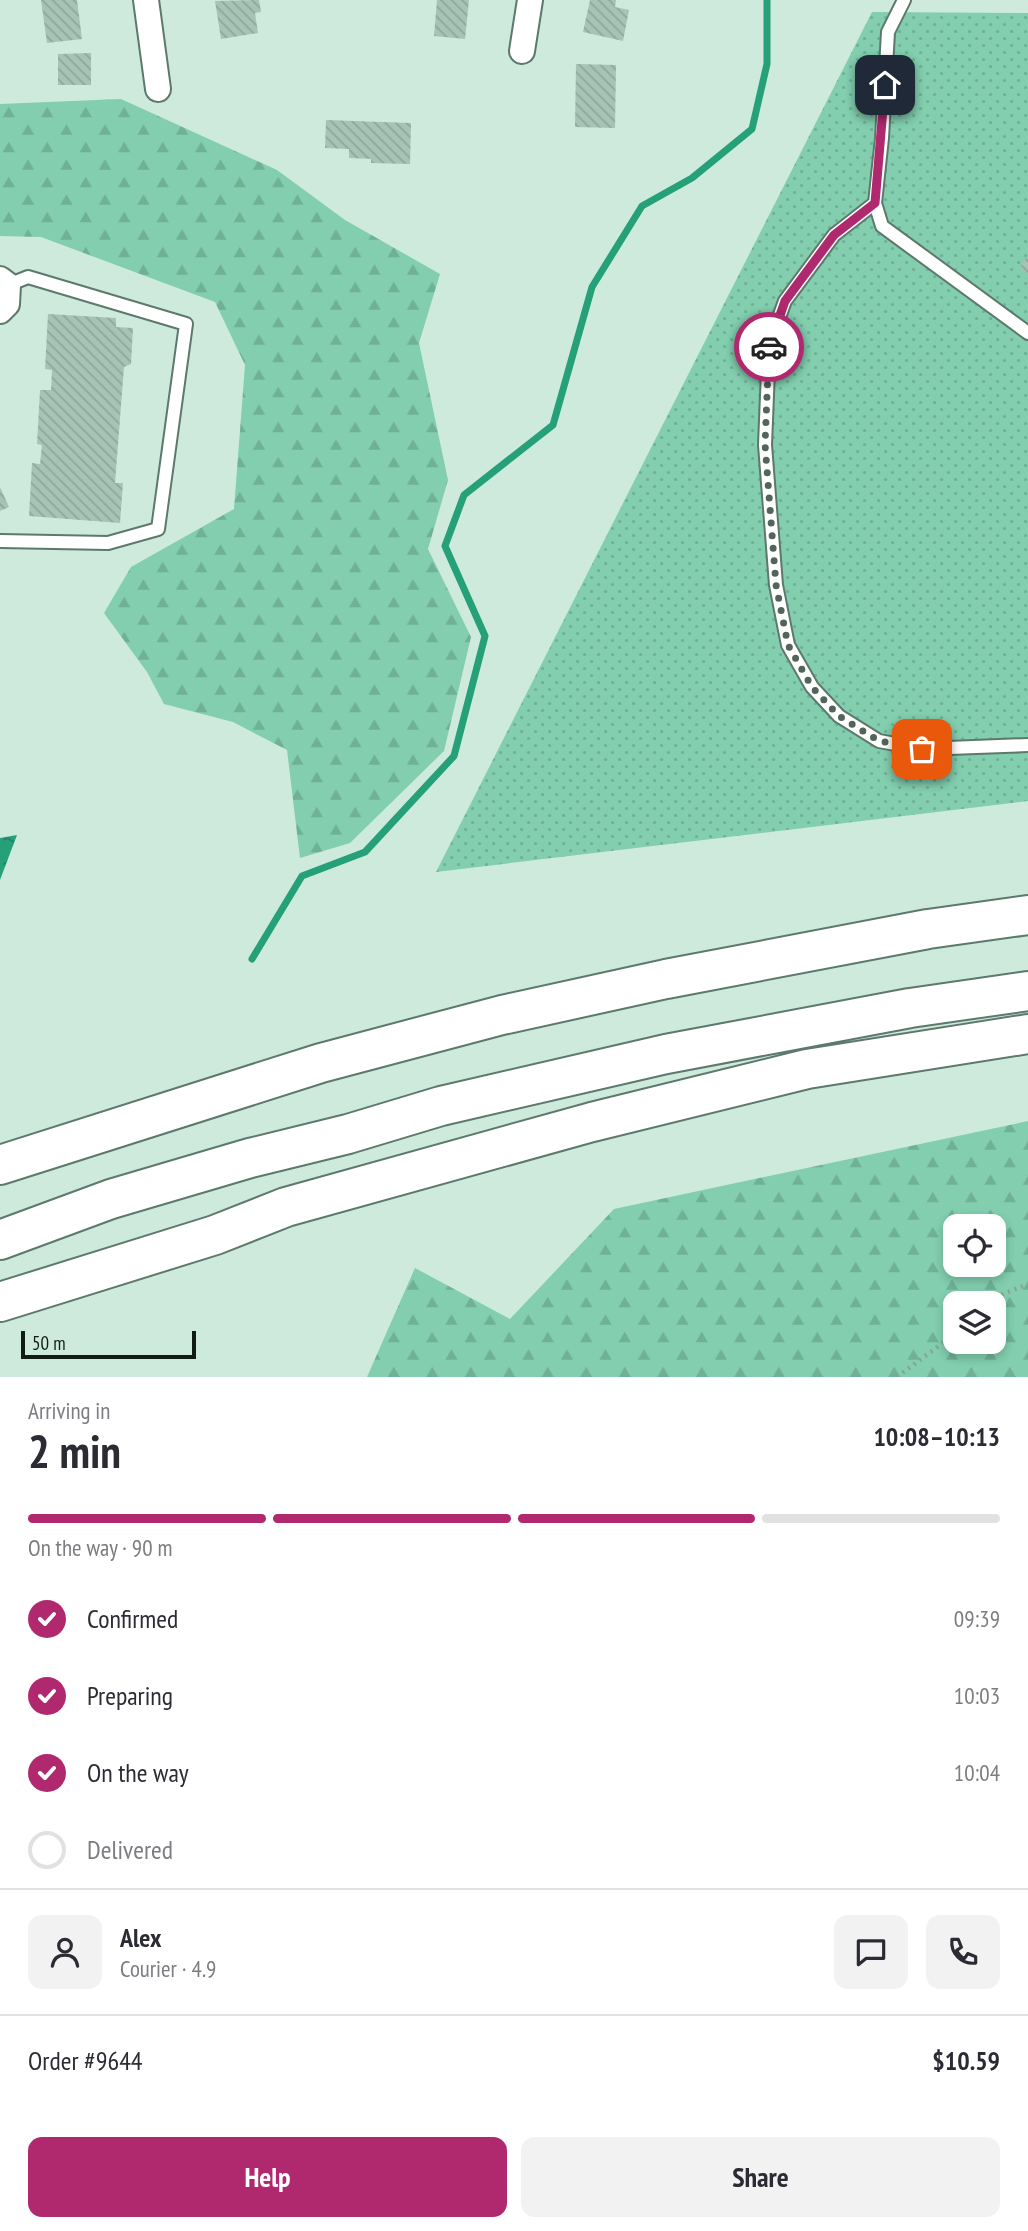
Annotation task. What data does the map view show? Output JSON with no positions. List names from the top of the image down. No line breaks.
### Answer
{"scale_bar":"50 m","page":{"scale":"50 m","heading":["2 min","Arriving in","10:08–10:13"],"panel":["Alex","Courier · 4.9","Order #9644","$10.59"],"bar":"On the way · 90 m","list":[["Confirmed","09:39"],["Preparing","10:03"],["On the way","10:04"],"Delivered"],"buttons":["Help","Share"]}}
